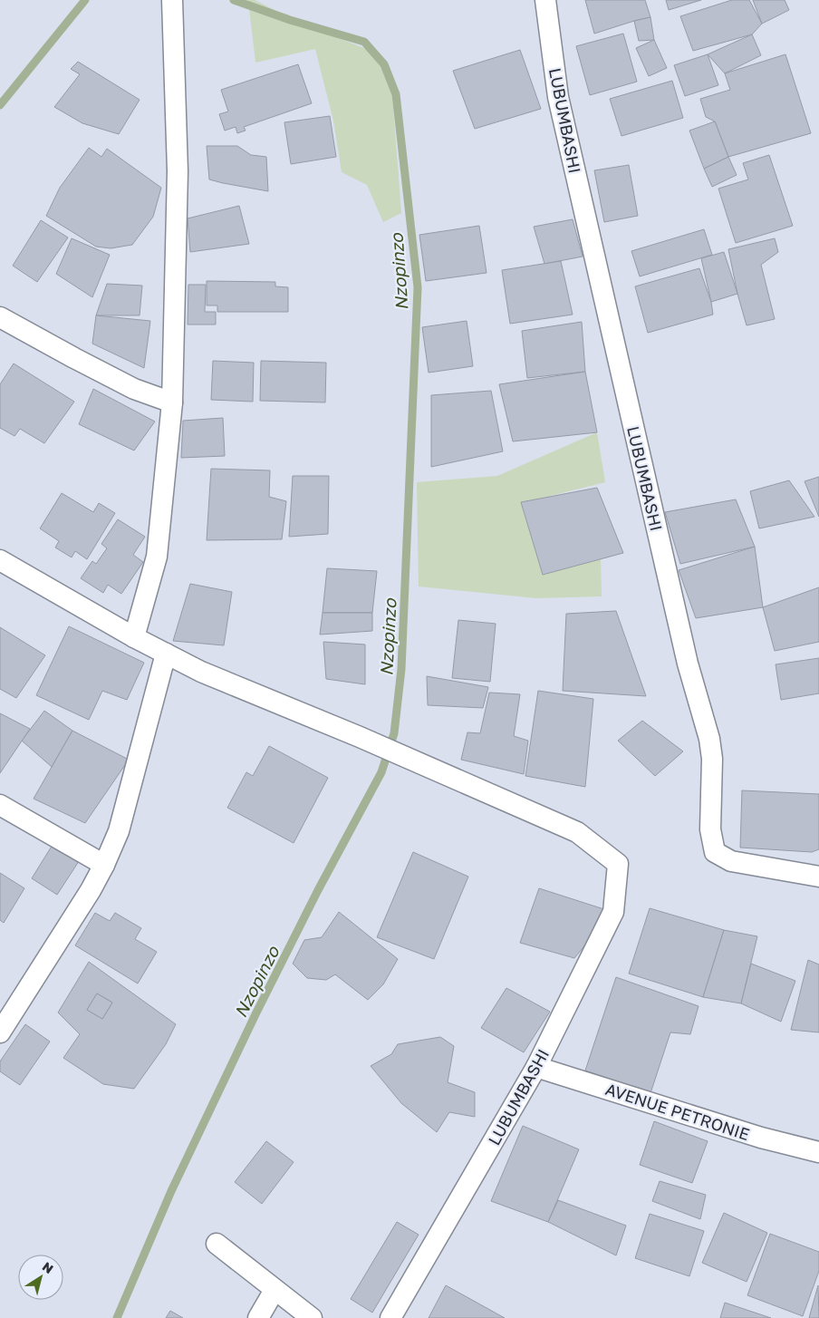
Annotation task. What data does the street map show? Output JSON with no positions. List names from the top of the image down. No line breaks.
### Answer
{"streets":{"street":["LUBUMBASHI","AVENUE PETRONIE"]},"crossings":[["LUBUMBASHI","AVENUE PETRONIE"]],"water":["Nzopinzo"],"north":"top right"}
